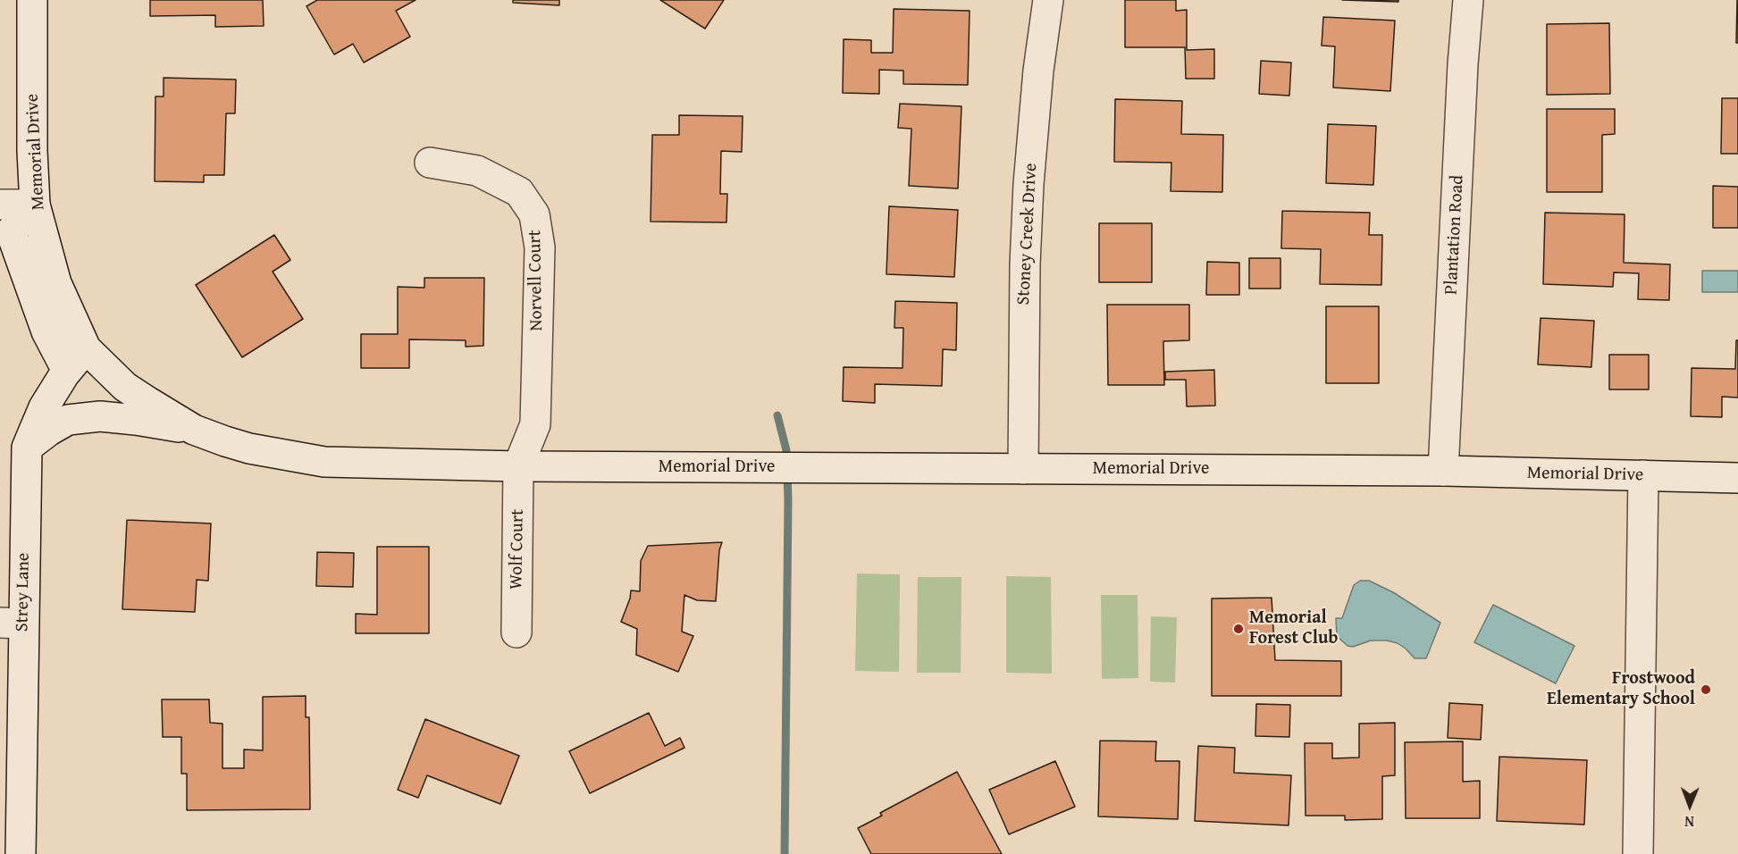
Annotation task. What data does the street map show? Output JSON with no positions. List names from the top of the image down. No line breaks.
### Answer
{"streets":{"street":["Memorial Drive","Stoney Creek Drive","Plantation Road","Norvell Court","Wolf Court","Strey Lane"]},"crossings":[["Memorial Drive","Stoney Creek Drive"],["Memorial Drive","Plantation Road"],["Memorial Drive","Norvell Court"],["Memorial Drive","Wolf Court"],["Memorial Drive","Strey Lane"],["Norvell Court","Wolf Court"]],"places":["Memorial Forest Club","Frostwood Elementary School"],"north":"bottom"}
